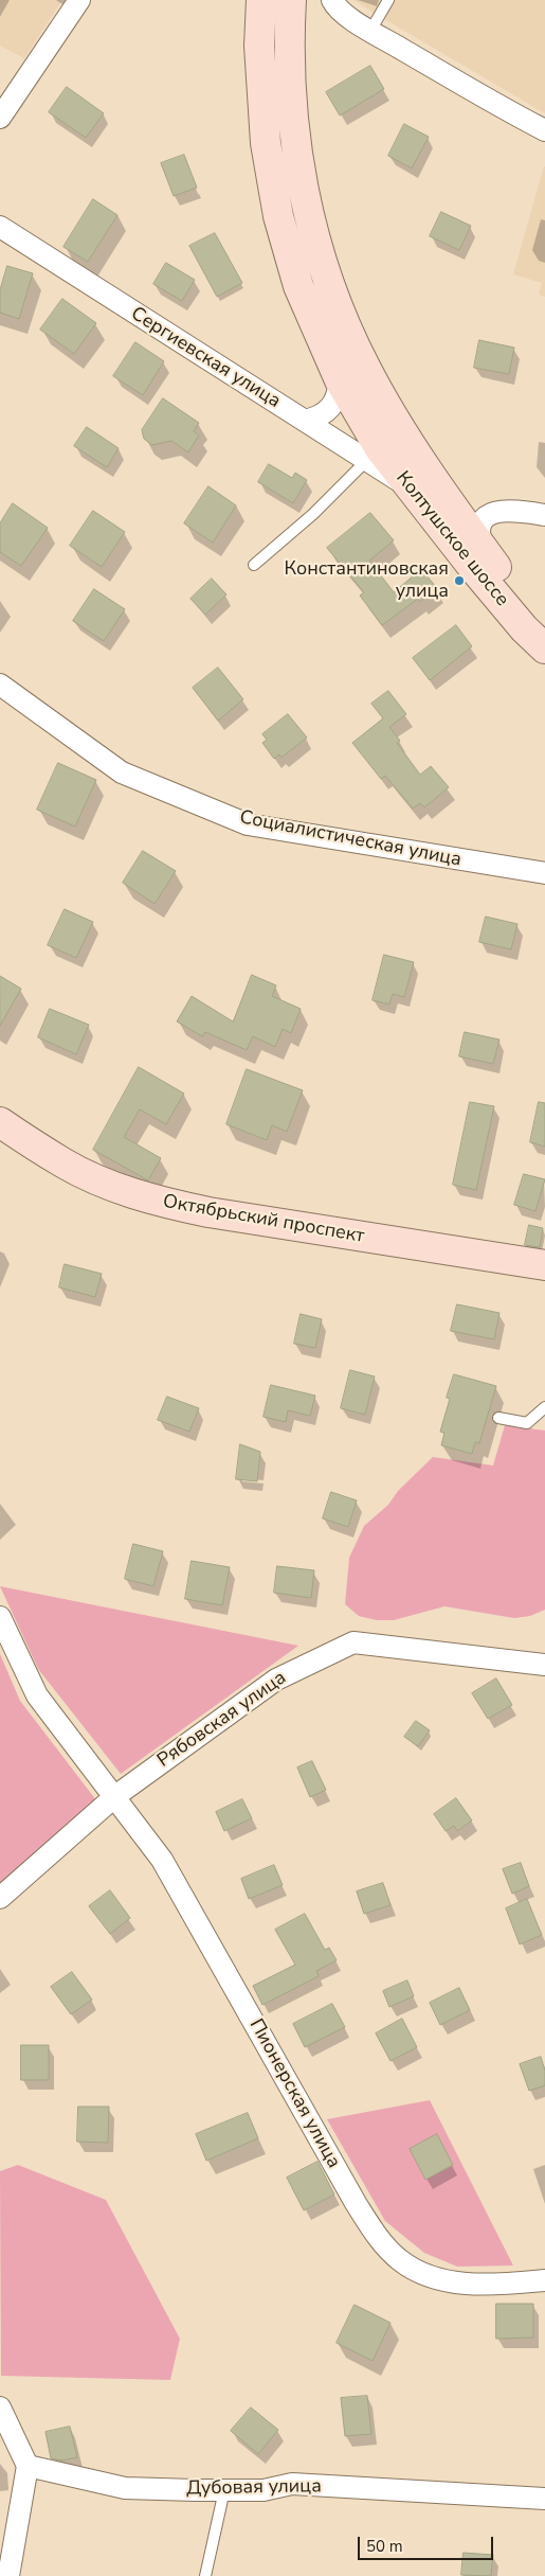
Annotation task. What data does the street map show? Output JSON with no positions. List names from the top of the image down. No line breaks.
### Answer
{"streets":{"main road":["Колтушское шоссе","Октябрьский проспект"],"street":["Сергиевская улица","Социалистическая улица","Рябовская улица","Пионерская улица","Дубовая улица"]},"crossings":[["Сергиевская улица","Колтушское шоссе"],["Рябовская улица","Пионерская улица"]],"places":["Константиновская улица"],"scale_bar":"50 m"}
